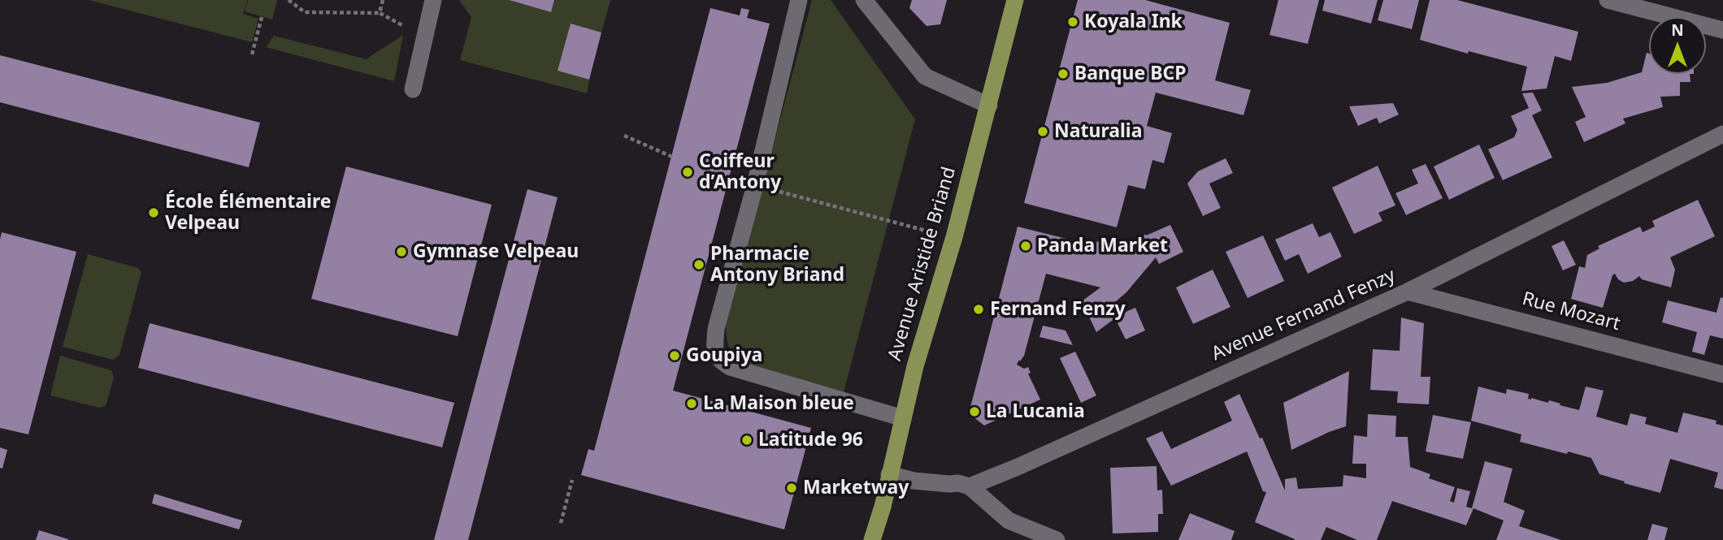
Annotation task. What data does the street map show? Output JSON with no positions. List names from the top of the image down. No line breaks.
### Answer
{"streets":{"main road":["Avenue Aristide Briand"],"street":["Rue Mozart","Avenue Fernand Fenzy"]},"crossings":[["Avenue Aristide Briand","Avenue Fernand Fenzy"],["Rue Mozart","Avenue Fernand Fenzy"]],"places":["Koyala Ink","Banque BCP","Naturalia","Coiffeur d’Antony","École Élémentaire Velpeau","Panda Market","Gymnase Velpeau","Pharmacie Antony Briand","Fernand Fenzy","Goupiya","La Maison bleue","La Lucania","Latitude 96","Marketway"],"north":"top"}
